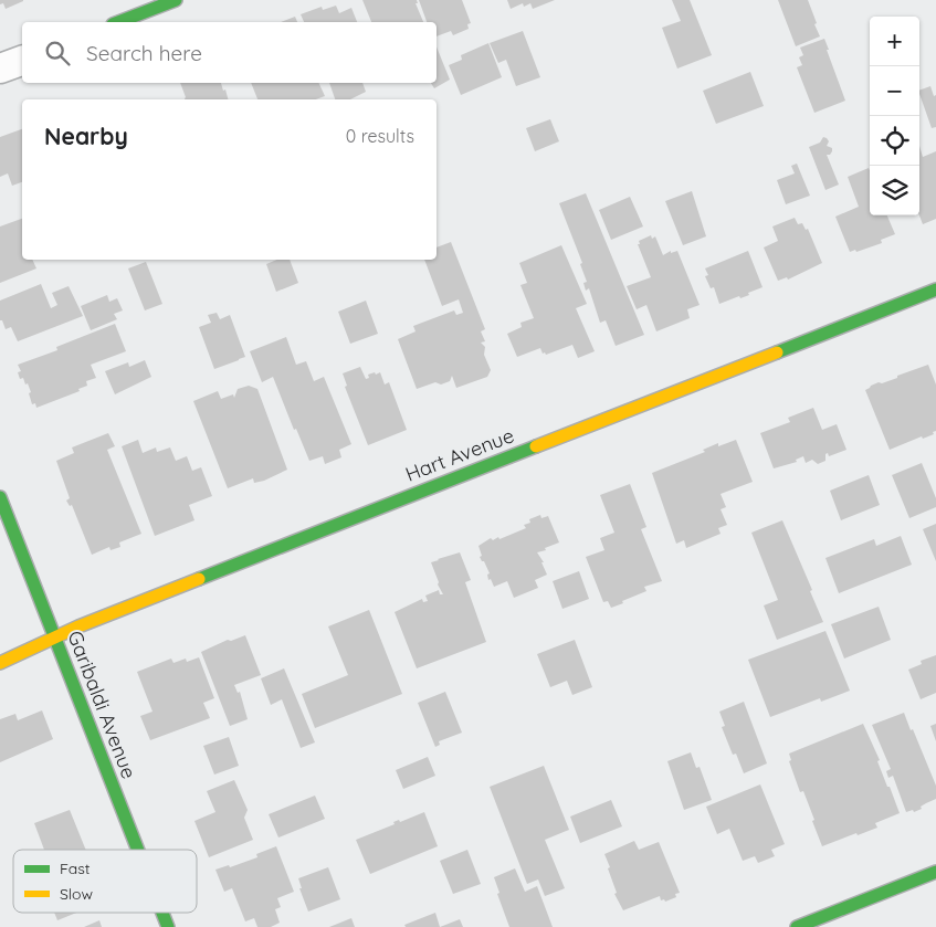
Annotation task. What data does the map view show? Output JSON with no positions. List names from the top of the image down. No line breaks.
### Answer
{"streets":{"street":["Hart Avenue","Garibaldi Avenue"]},"crossings":[["Hart Avenue","Garibaldi Avenue"]],"legend":["Fast","Slow"],"page":{"map_buttons":["+","−"],"search":"Search here","heading":["Nearby","0 results"]}}
